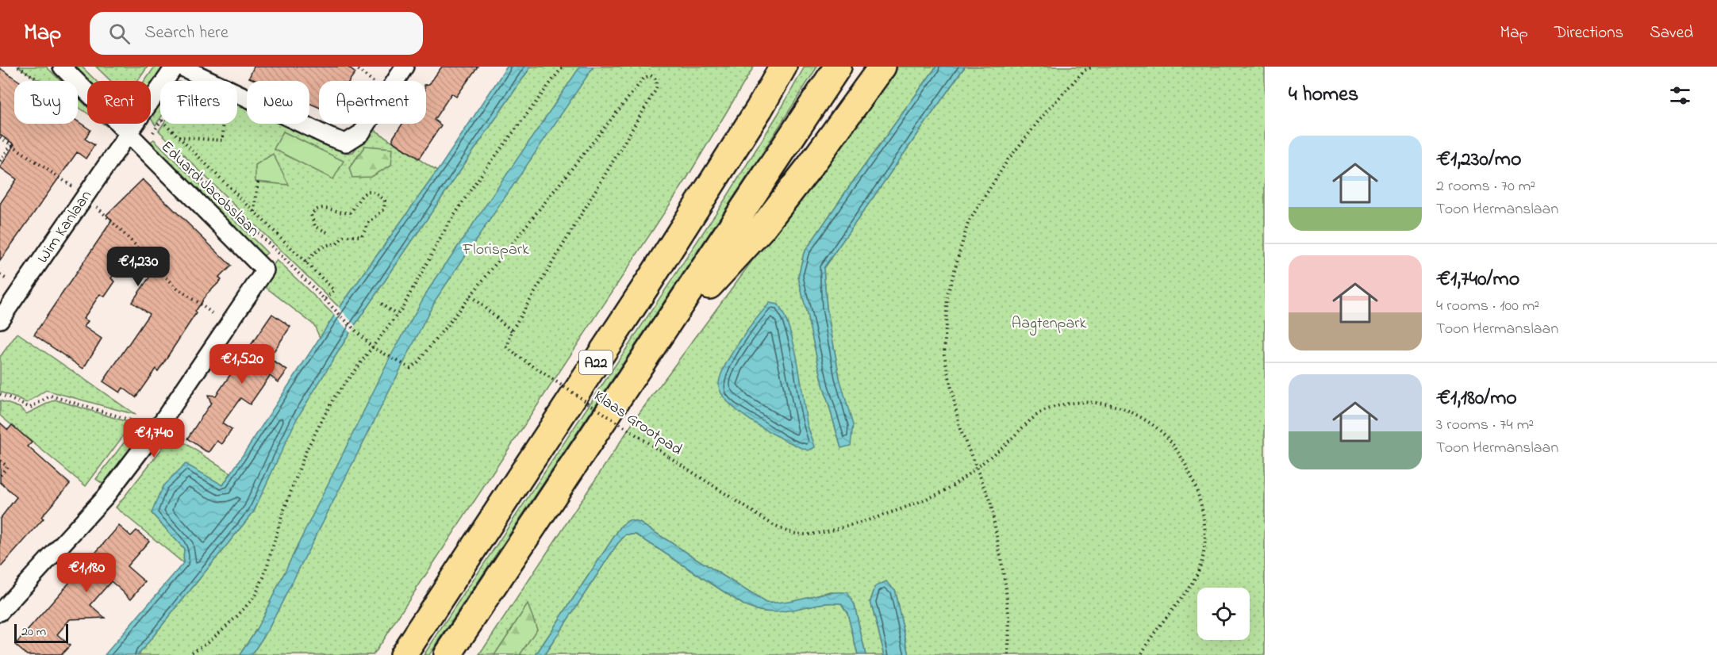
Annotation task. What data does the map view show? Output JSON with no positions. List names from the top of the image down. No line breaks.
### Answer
{"streets":{"highway":["A22"],"street":["Eduard Jacobslaan","Wim Kanlaan"],"path":["Klaas Grootpad"]},"crossings":[["Eduard Jacobslaan","Wim Kanlaan"]],"parks":["Florispark","Aagtenpark"],"scale_bar":"20 m","page":{"header":"Map","search":"Search here","nav":["Map","Directions","Saved"],"heading":"4 homes","chip":["Buy","Rent","Filters","New","Apartment"],"list":[{"name":"€1,230/mo","note":"2 rooms · 70 m² · Toon Hermanslaan"},{"name":"€1,740/mo","note":"4 rooms · 100 m² · Toon Hermanslaan"},{"name":"€1,180/mo","note":"3 rooms · 74 m² · Toon Hermanslaan"}],"price":["€1,230","€1,520","€1,740","€1,180"],"scale":"20 m"}}
